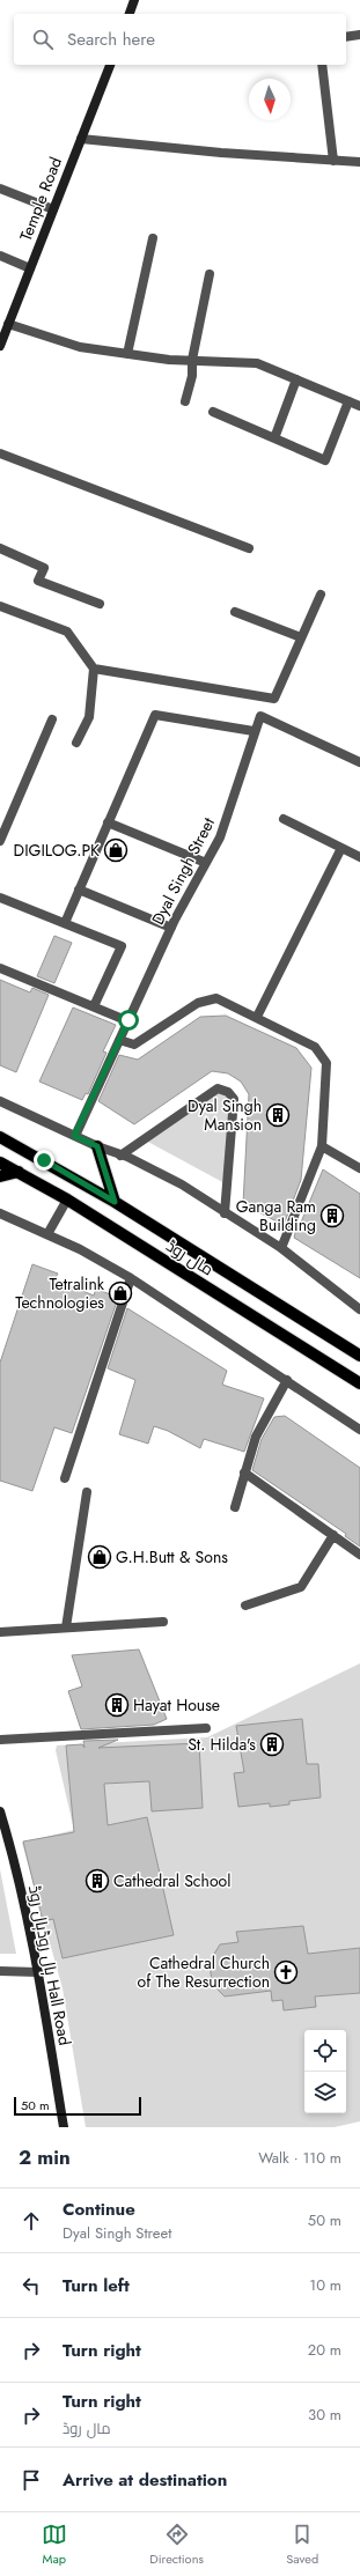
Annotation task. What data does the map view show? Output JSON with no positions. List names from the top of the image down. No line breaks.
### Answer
{"streets":{"main road":["مال روڈ"],"street":["Temple Road","Dyal Singh Street","ہال روڈہال روڈ Hall Road"]},"places":{"shop":["DIGILOG.PK","Tetralink Technologies","G.H.Butt & Sons"],"building":["Dyal Singh Mansion","Ganga Ram Building","Hayat House","St. Hilda's","Cathedral School"],"church":["Cathedral Church of The Resurrection"]},"scale_bar":"50 m","north":"bottom","page":{"search":"Search here","scale":"50 m","heading":["2 min","Walk · 110 m"],"list":[["Continue","Dyal Singh Street","50 m"],["Turn left","10 m"],["Turn right","20 m"],["Turn right","مال روڈ","30 m"],"Arrive at destination"],"nav":["Map","Directions","Saved"]}}
